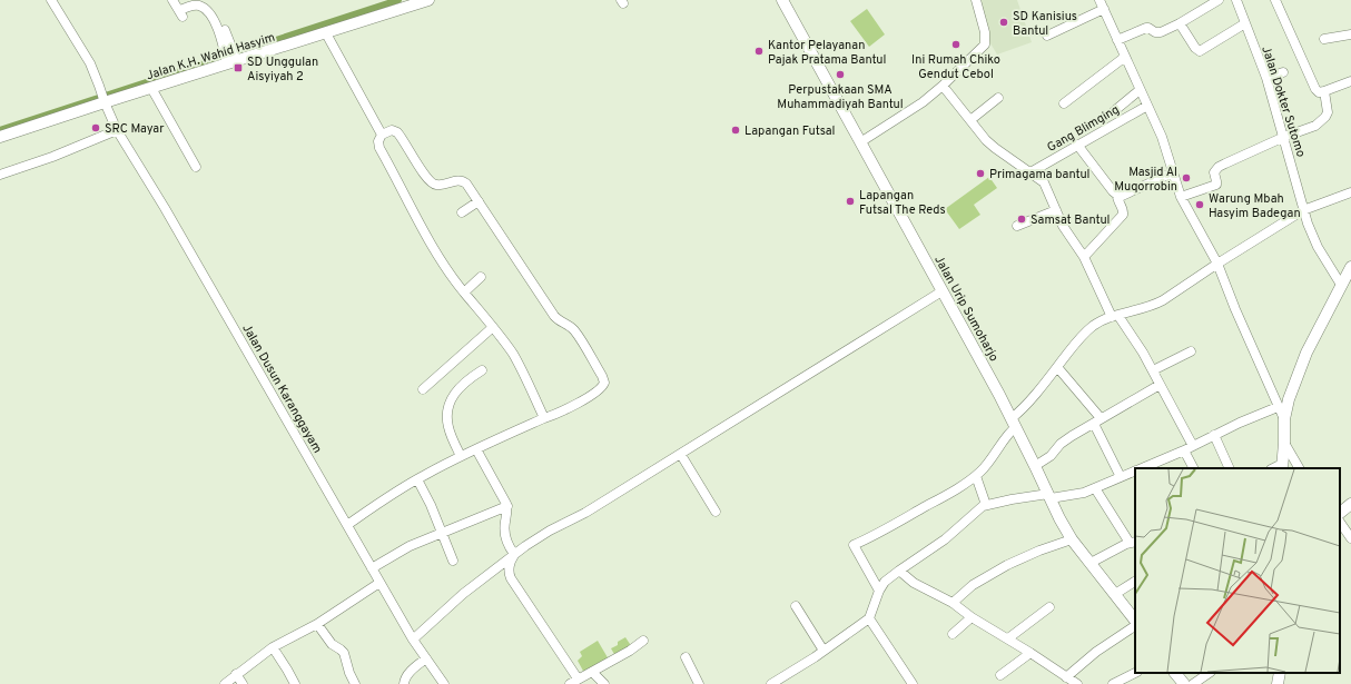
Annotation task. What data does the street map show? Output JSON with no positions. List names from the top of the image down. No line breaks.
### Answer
{"streets":{"main road":["Jalan K.H. Wahid Hasyim","Jalan Urip Sumoharjo"],"street":["Jalan Dokter Sutomo","Gang Blimging","Jalan Dusun Karanggayam"]},"crossings":[["Jalan K.H. Wahid Hasyim","Jalan Dusun Karanggayam"]],"places":{"other":["SD Kanisius Bantul","Ini Rumah Chiko Gendut Cebol","Kantor Pelayanan Pajak Pratama Bantul","Perpustakaan SMA Muhammadiyah Bantul","SRC Mayar","Lapangan Futsal","Primagama bantul","Masjid Al Muqorrobin","Lapangan Futsal The Reds","Warung Mbah Hasyim Badegan","Samsat Bantul"],"transit":["SD Unggulan Aisyiyah 2"]}}
